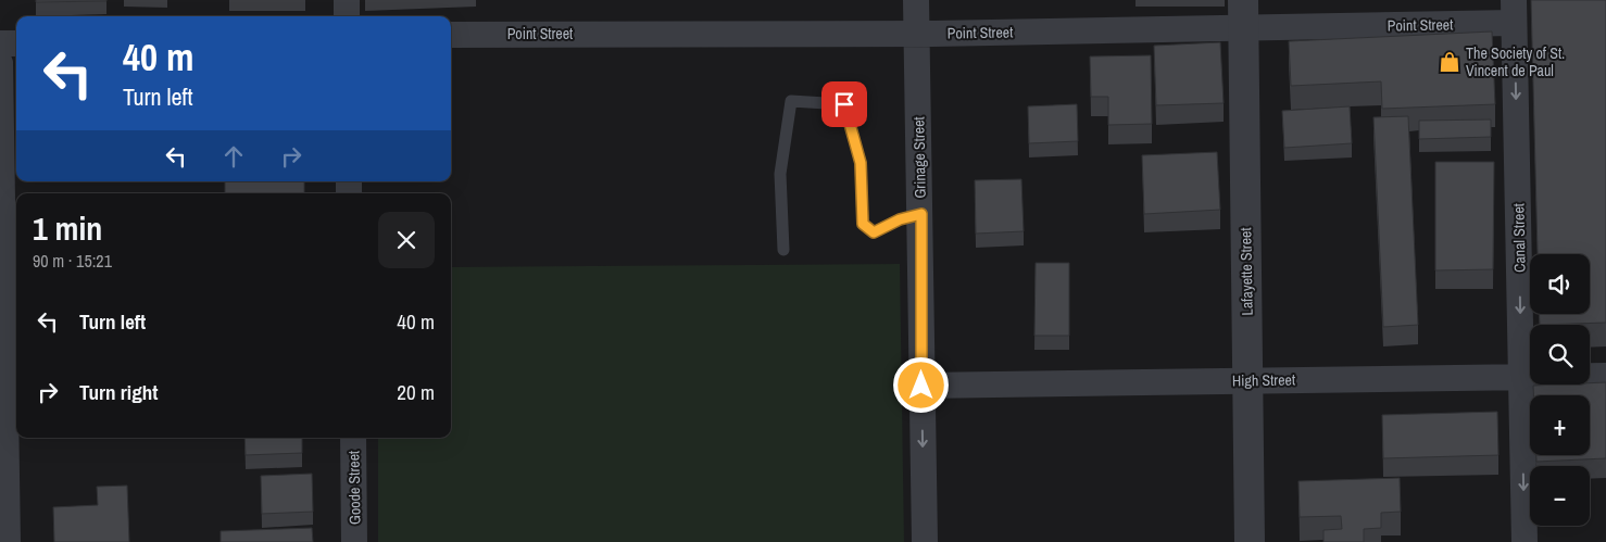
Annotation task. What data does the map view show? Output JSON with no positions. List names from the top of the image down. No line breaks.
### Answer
{"streets":{"street":["Point Street","Grinage Street","Canal Street","Lafayette Street","High Street","Goode Street"]},"crossings":[["Point Street","Grinage Street"],["Point Street","Canal Street"],["Point Street","Lafayette Street"],["Grinage Street","High Street"],["Canal Street","High Street"],["Lafayette Street","High Street"]],"one_way":["Canal Street"],"places":{"shop":["The Society of St. Vincent de Paul"]},"page":{"turn":["40 m","Turn left"],"heading":["1 min","90 m · 15:21"],"map_buttons":["+","−"],"list":[{"name":"Turn left","value":"40 m"},{"name":"Turn right","value":"20 m"}]}}
